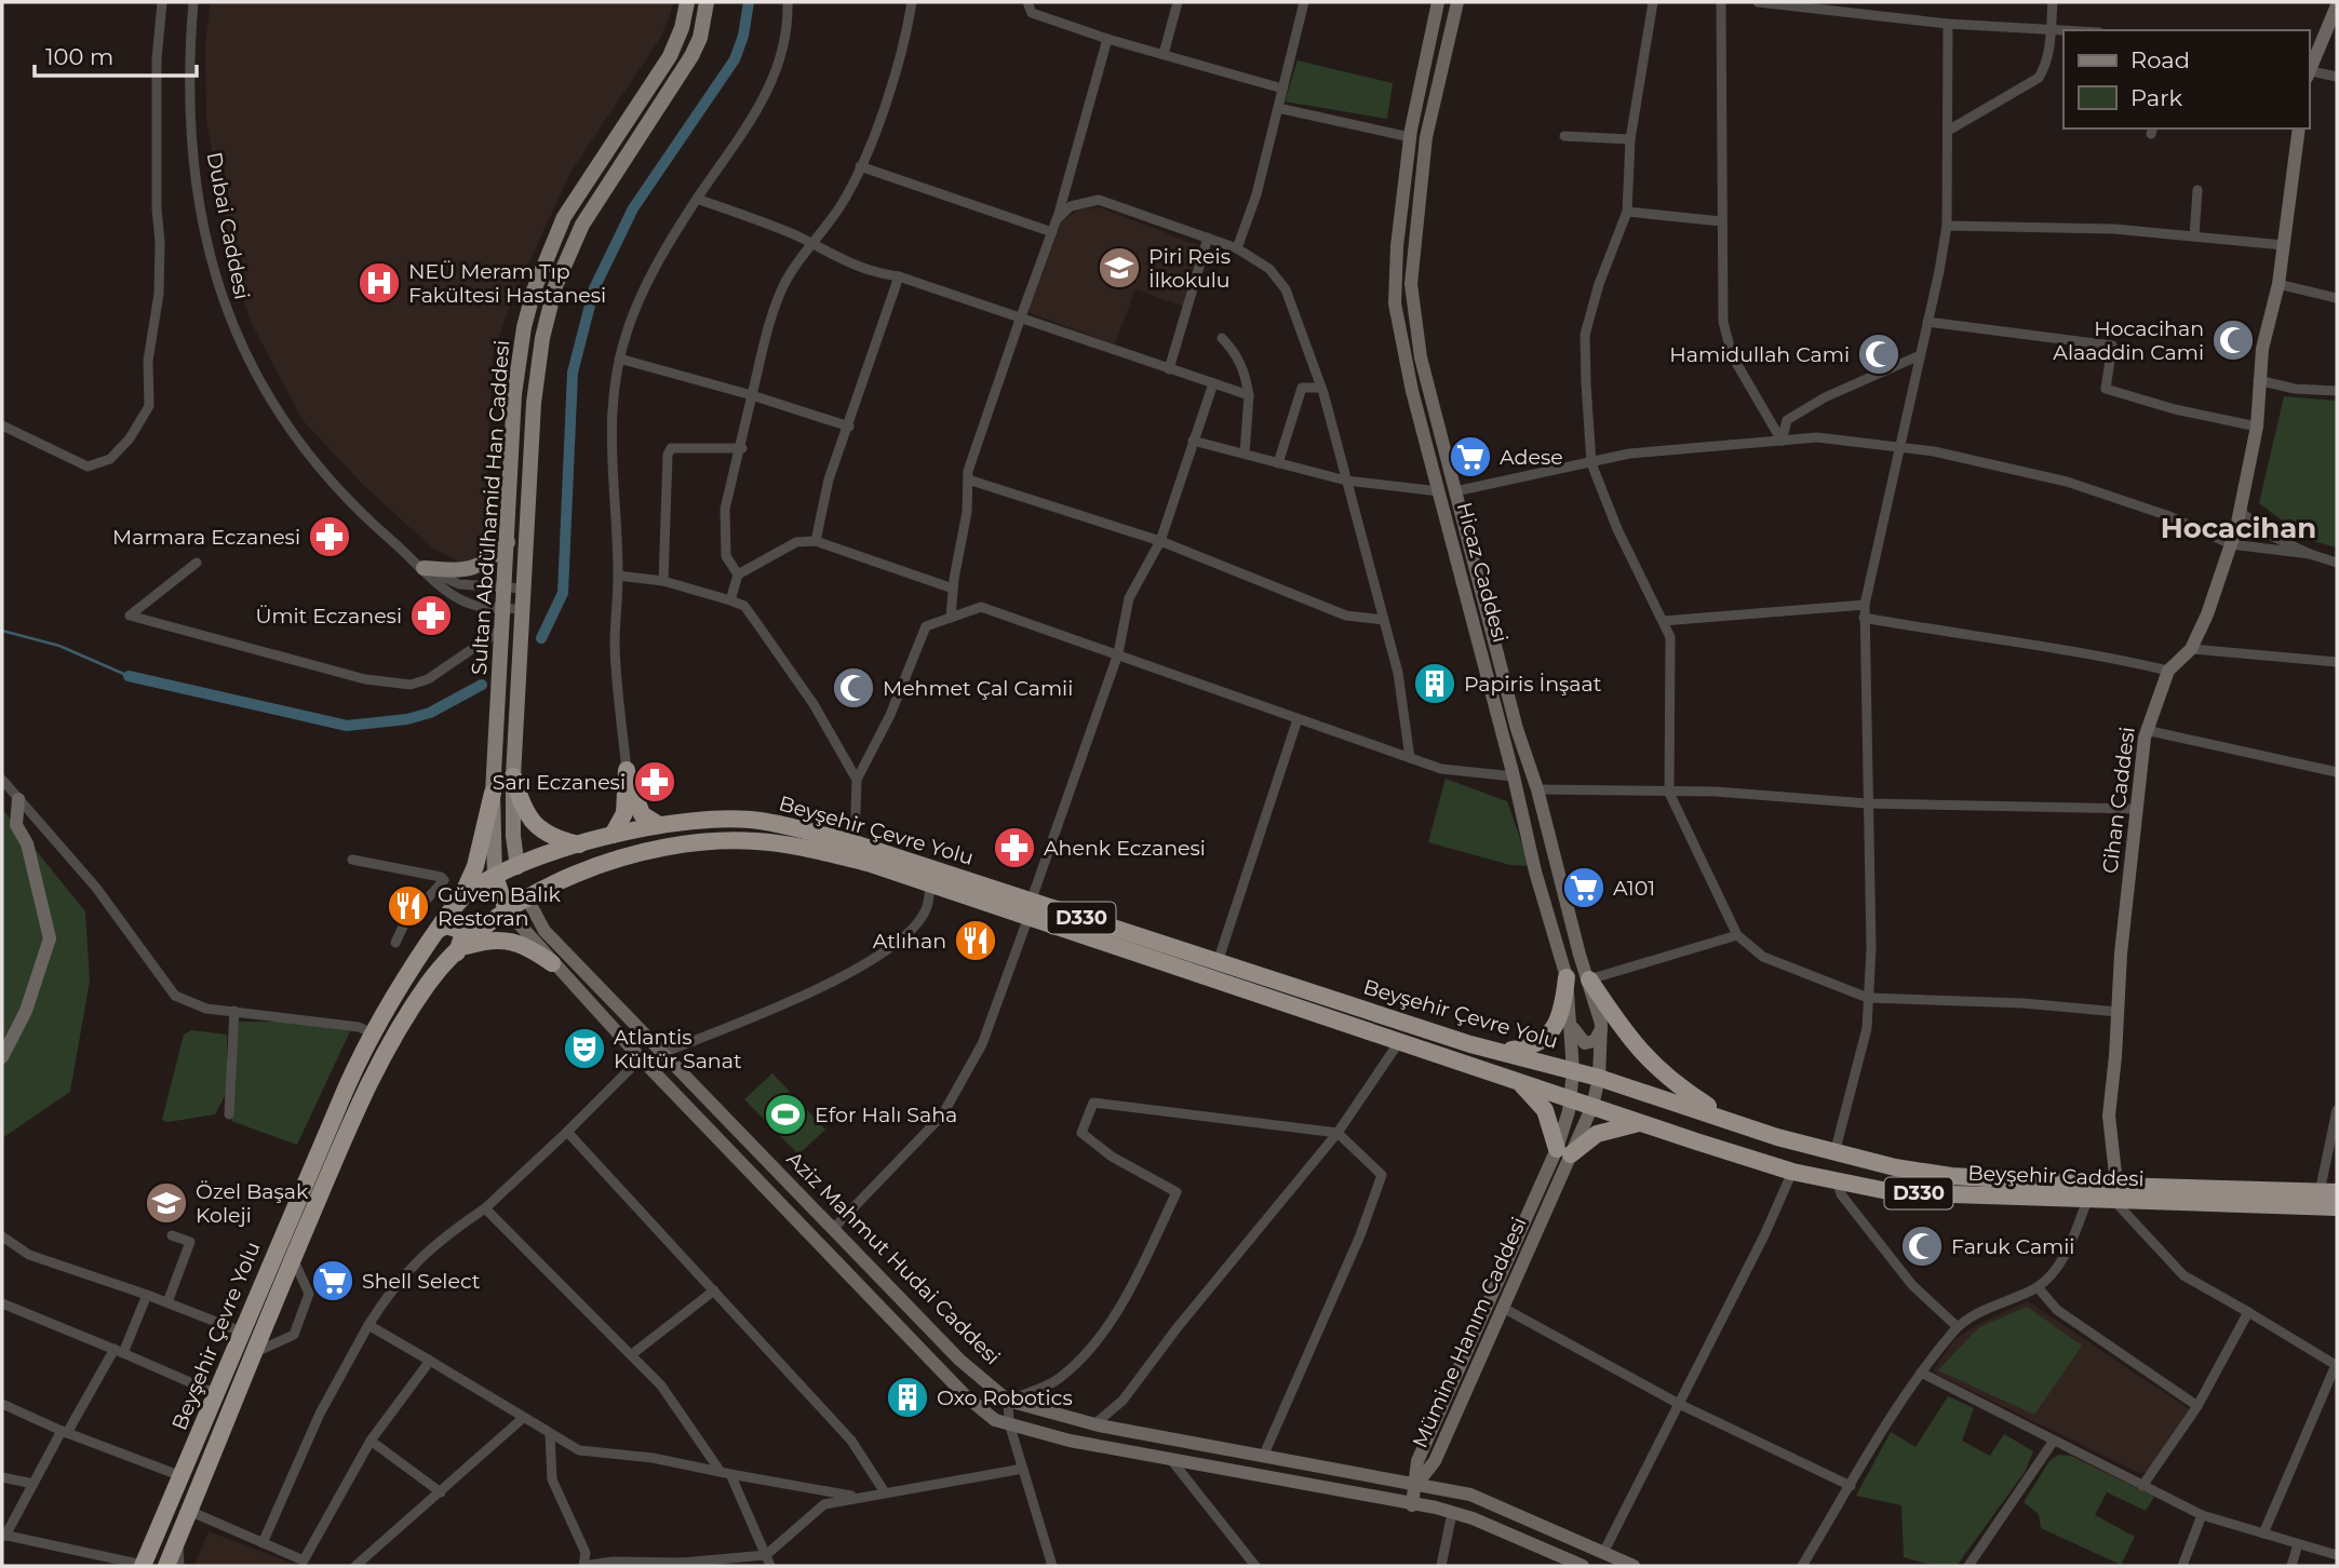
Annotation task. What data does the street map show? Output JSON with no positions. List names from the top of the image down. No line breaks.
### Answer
{"streets":{"highway":["Beyşehir Çevre Yolu","D330","Beyşehir Caddesi"],"main road":["Sultan Abdülhamid Han Caddesi"],"street":["Dubai Caddesi","Hicaz Caddesi","Cihan Caddesi","Aziz Mahmut Hudai Caddesi","Mümine Hanım Caddesi"]},"crossings":[["Dubai Caddesi","Sultan Abdülhamid Han Caddesi"],["Sultan Abdülhamid Han Caddesi","Beyşehir Çevre Yolu"],["Hicaz Caddesi","Beyşehir Çevre Yolu"],["Hicaz Caddesi","Beyşehir Caddesi"],["Hicaz Caddesi","Mümine Hanım Caddesi"],["Cihan Caddesi","Beyşehir Caddesi"],["Beyşehir Çevre Yolu","Beyşehir Caddesi"],["Beyşehir Çevre Yolu","Aziz Mahmut Hudai Caddesi"],["Beyşehir Caddesi","Mümine Hanım Caddesi"],["Aziz Mahmut Hudai Caddesi","Mümine Hanım Caddesi"]],"districts":["Hocacihan"],"places":{"school or university":["Piri Reis İlkokulu","Özel Başak Koleji"],"hospital":["NEÜ Meram Tıp Fakültesi Hastanesi"],"mosque":["Hocacihan Alaaddin Cami","Hamidullah Cami","Mehmet Çal Camii","Faruk Camii"],"supermarket":["Adese","A101","Shell Select"],"pharmacy":["Marmara Eczanesi","Ümit Eczanesi","Sarı Eczanesi","Ahenk Eczanesi"],"building":["Papiris İnşaat","Oxo Robotics"],"restaurant":["Güven Balık Restoran","Atlıhan"],"theatre":["Atlantis Kültür Sanat"],"sports":["Efor Halı Saha"]},"legend":["Road","Park"],"scale_bar":"100 m"}
